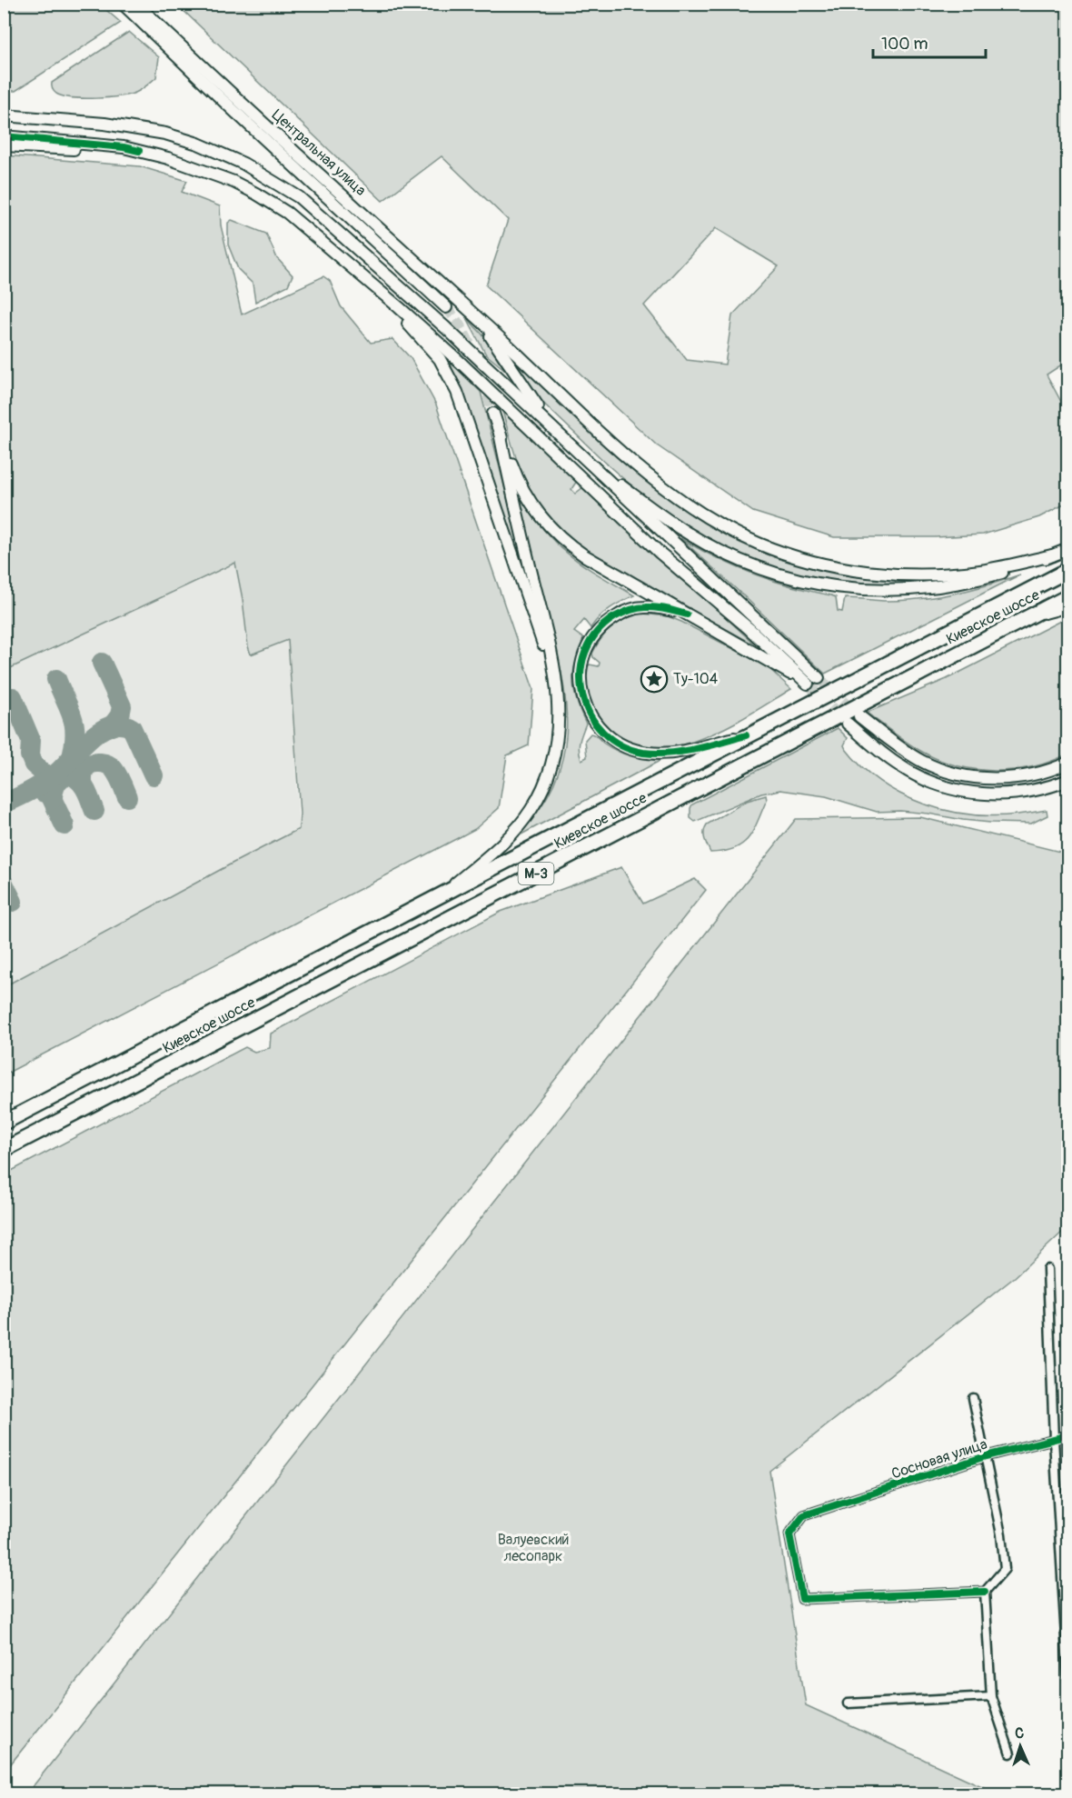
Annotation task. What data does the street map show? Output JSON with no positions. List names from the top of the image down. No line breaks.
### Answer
{"streets":{"highway":["Киевское шоссе","М-3"],"main road":["Центральная улица"],"street":["Сосновая улица"]},"parks":["Валуевский лесопарк"],"places":{"place":["Ту-104"]},"scale_bar":"100 m","north":"top"}
